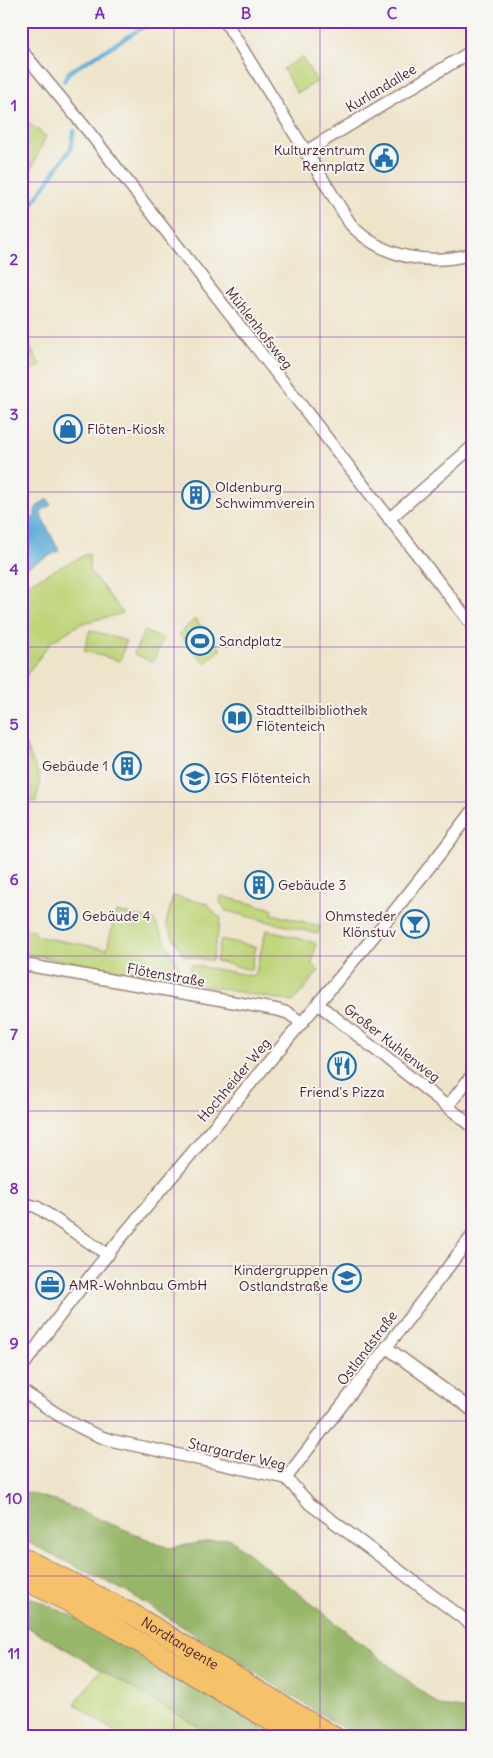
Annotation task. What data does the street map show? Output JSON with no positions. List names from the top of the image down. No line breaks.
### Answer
{"streets":{"highway":["Nordtangente"],"street":["Kurlandallee","Mühlenhofsweg","Flötenstraße","Großer Kuhlenweg","Hochheider Weg","Ostlandstraße","Stargarder Weg"]},"crossings":[["Flötenstraße","Hochheider Weg"],["Großer Kuhlenweg","Hochheider Weg"],["Ostlandstraße","Stargarder Weg"]],"places":{"public building":["Kulturzentrum Rennplatz"],"shop":["Flöten-Kiosk"],"building":["Oldenburg Schwimmverein","Gebäude 1","Gebäude 3","Gebäude 4"],"sports":["Sandplatz"],"library":["Stadtteilbibliothek Flötenteich"],"school or university":["IGS Flötenteich","Kindergruppen Ostlandstraße"],"bar":["Ohmsteder Klönstuv"],"restaurant":["Friend's Pizza"],"office":["AMR-Wohnbau GmbH"]},"grid":{"columns":["A","B","C"],"rows":["1","2","3","4","5","6","7","8","9","10","11"]}}
